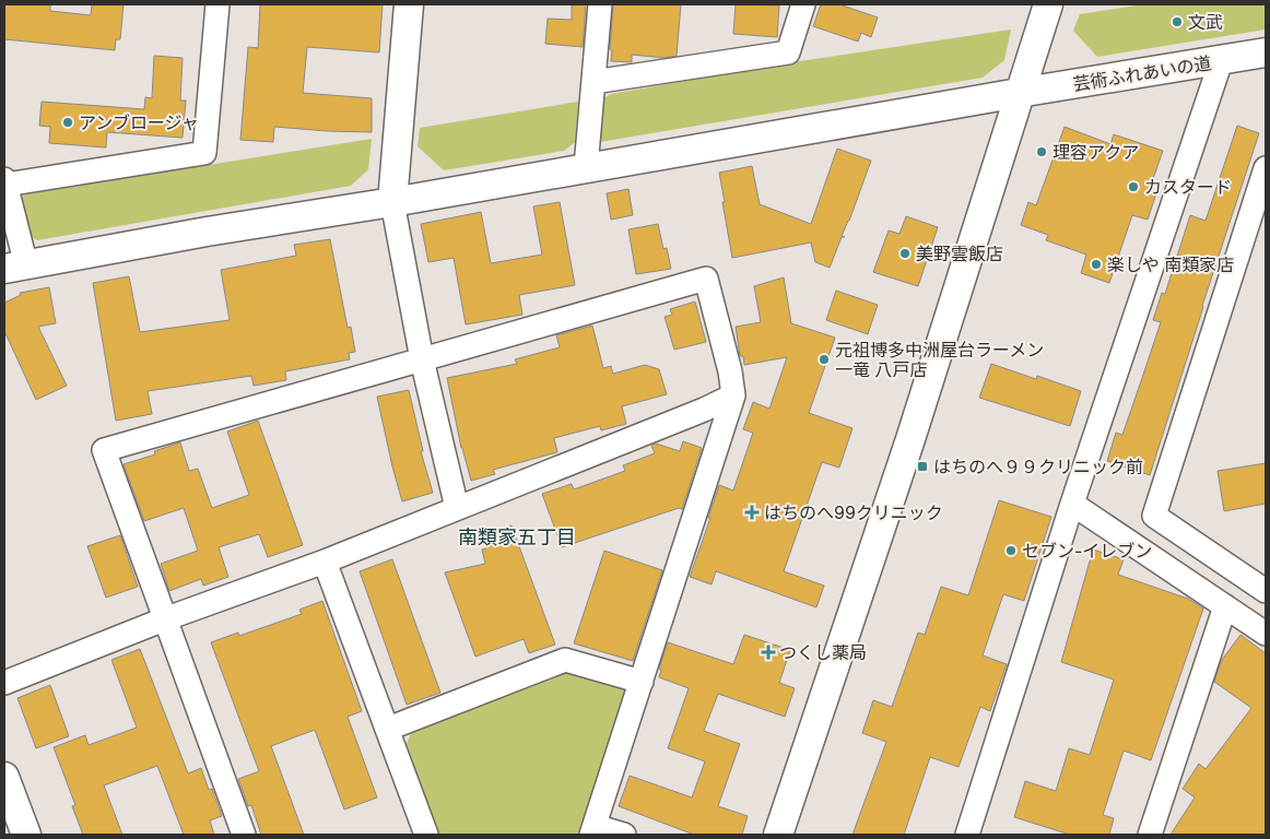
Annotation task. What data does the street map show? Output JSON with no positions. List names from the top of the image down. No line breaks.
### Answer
{"streets":{"street":["芸術ふれあいの道"]},"districts":["南類家五丁目"],"places":{"other":["文武","アンブロージャ","理容アクア","カスタード","美野雲飯店","楽しや 南類家店","元祖博多中洲屋台ラーメン 一竜 八戸店","セブン-イレブン"],"transit":["はちのへ９９クリニック前"],"health":["はちのへ99クリニック","つくし薬局"]}}
